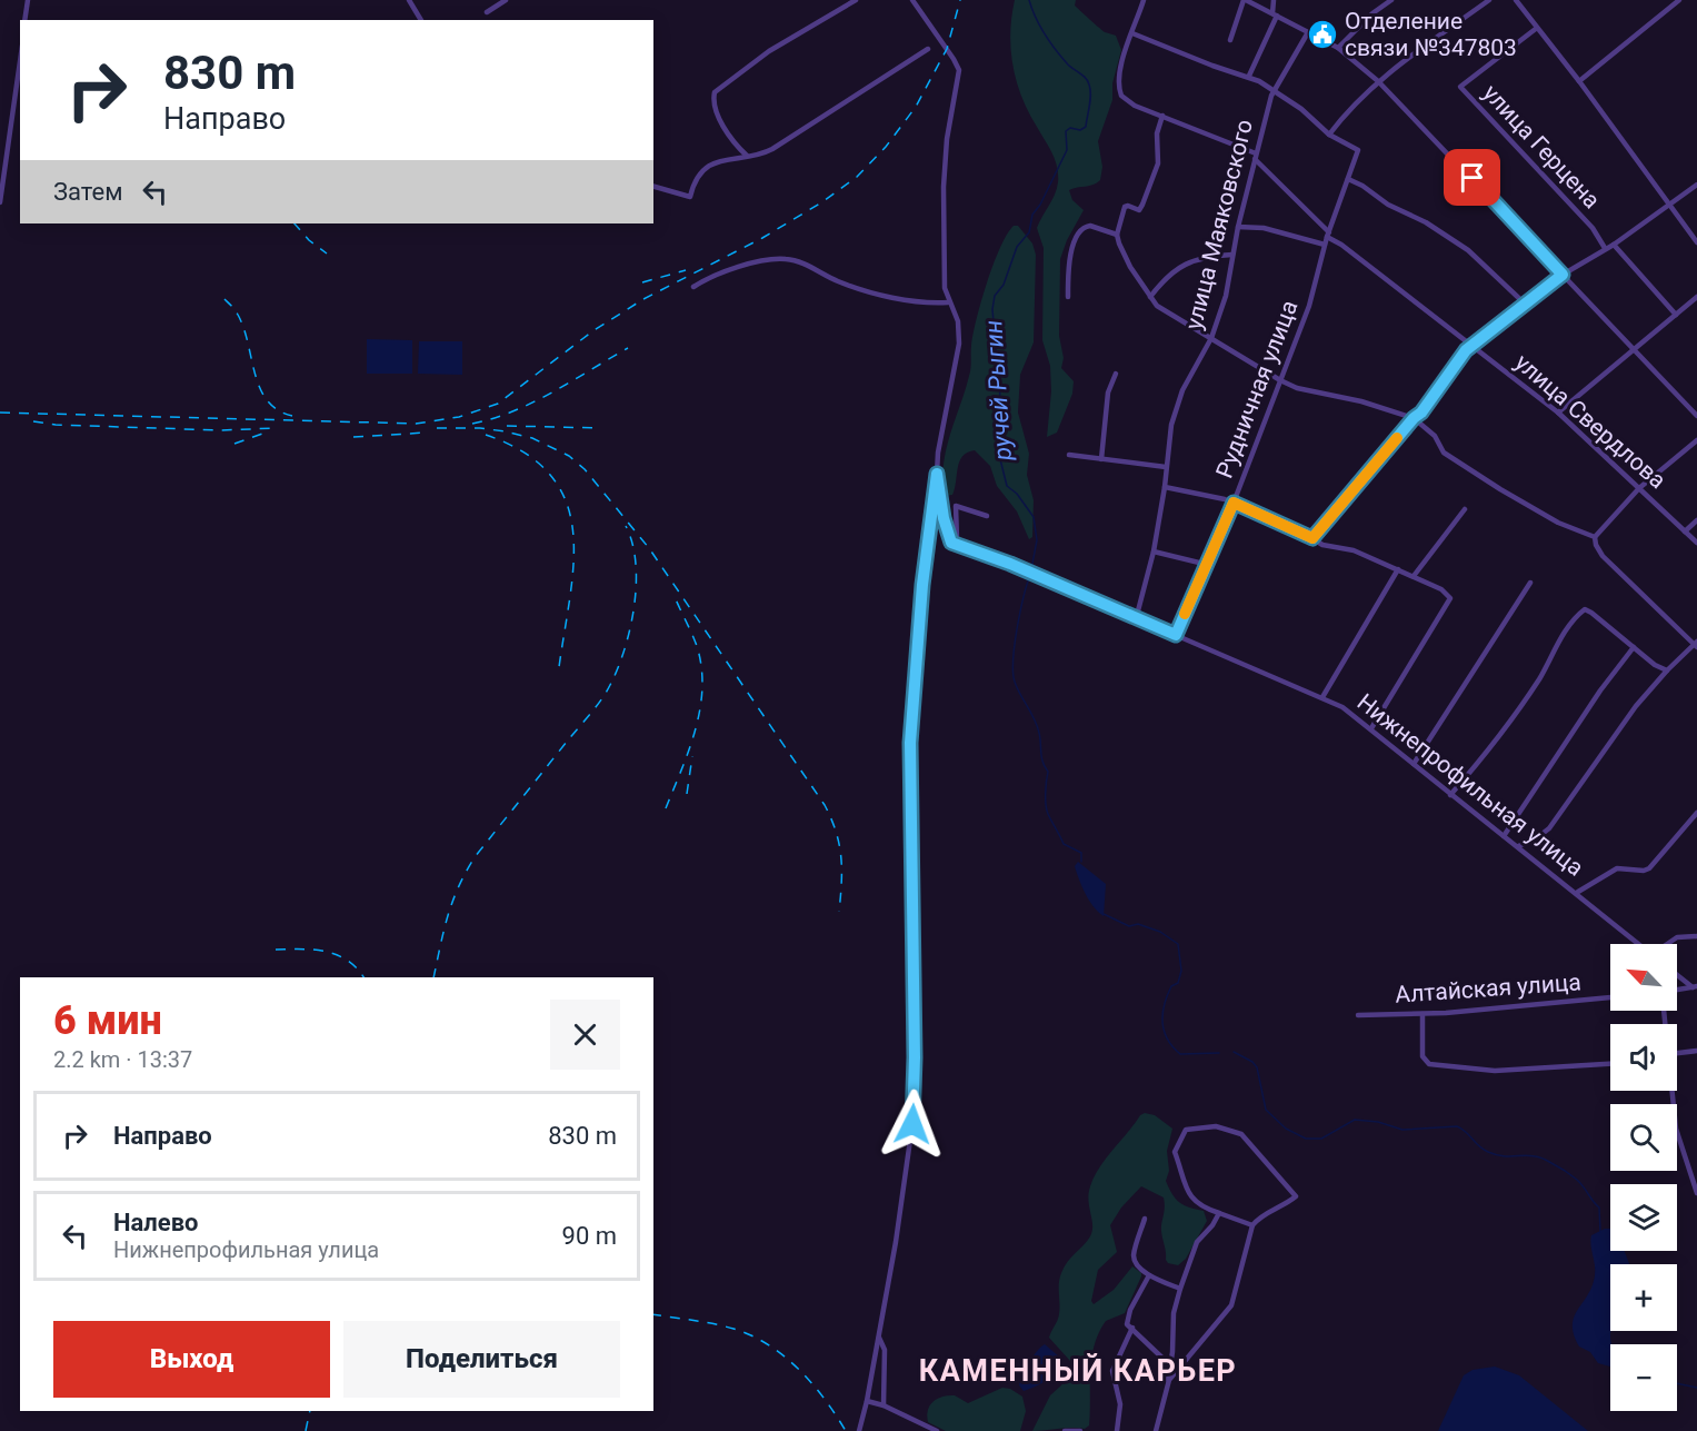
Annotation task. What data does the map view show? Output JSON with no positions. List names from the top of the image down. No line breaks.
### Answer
{"streets":{"street":["улица Герцена","улица Маяковского","Рудничная улица","улица Свердлова","Нижнепрофильная улица","Алтайская улица"]},"crossings":[["улица Маяковского","улица Свердлова"],["улица Маяковского","Нижнепрофильная улица"],["Рудничная улица","улица Свердлова"],["Рудничная улица","Нижнепрофильная улица"]],"districts":["КАМЕННЫЙ КАРЬЕР"],"water":["ручей Рыгин"],"places":{"public building":["Отделение связи №347803"]},"north":"top left","page":{"turn":["830 m","Направо"],"then":"Затем","map_buttons":["+","−"],"heading":["6 мин","2.2 km · 13:37"],"list":[{"name":"Направо","value":"830 m"},{"name":"Налево","note":"Нижнепрофильная улица","value":"90 m"}],"buttons":["Выход","Поделиться"]}}
